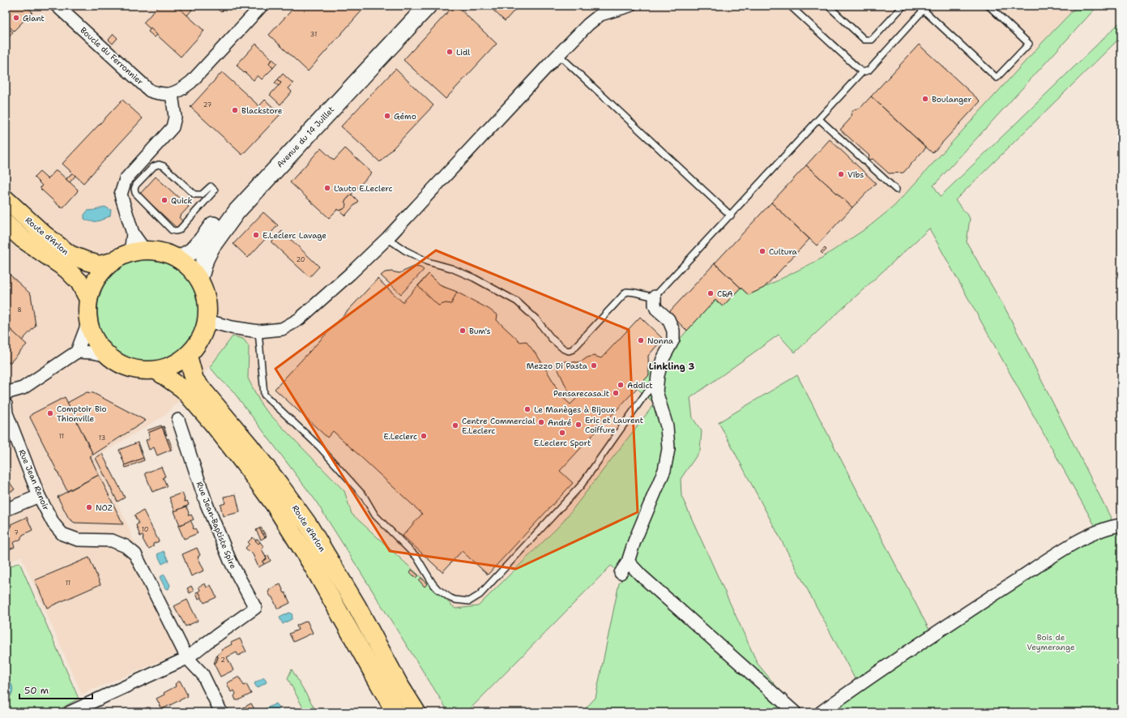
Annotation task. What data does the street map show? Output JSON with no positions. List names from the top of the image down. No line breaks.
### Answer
{"streets":{"main road":["Avenue du 14 Juillet","Route d'Arlon"],"street":["Boucle du Ferronnier","Rue Jean Renoir","Rue Jean-Baptiste Spire"]},"crossings":[["Rue Jean Renoir","Rue Jean-Baptiste Spire"]],"districts":["Linkling 3"],"parks":["Bois de Veymerange"],"places":["Giant","Lidl","Boulanger","Blackstore","Gémo","Vibs","L'auto E.Leclerc","Quick","E.Leclerc Lavage","Cultura","C&A","Bum's","Nonna","Mezzo Di Pasta","Addict","Pensarecasa.it","Le Manèges à Bijoux","Comptoir Bio Thionville","André","Eric et Laurent Coiffure","Centre Commercial E.Leclerc","E.Leclerc Sport","E.Leclerc","NOZ"],"house_numbers":["31","27","20","8","11","13","10","7","11","2"],"scale_bar":"50 m"}
